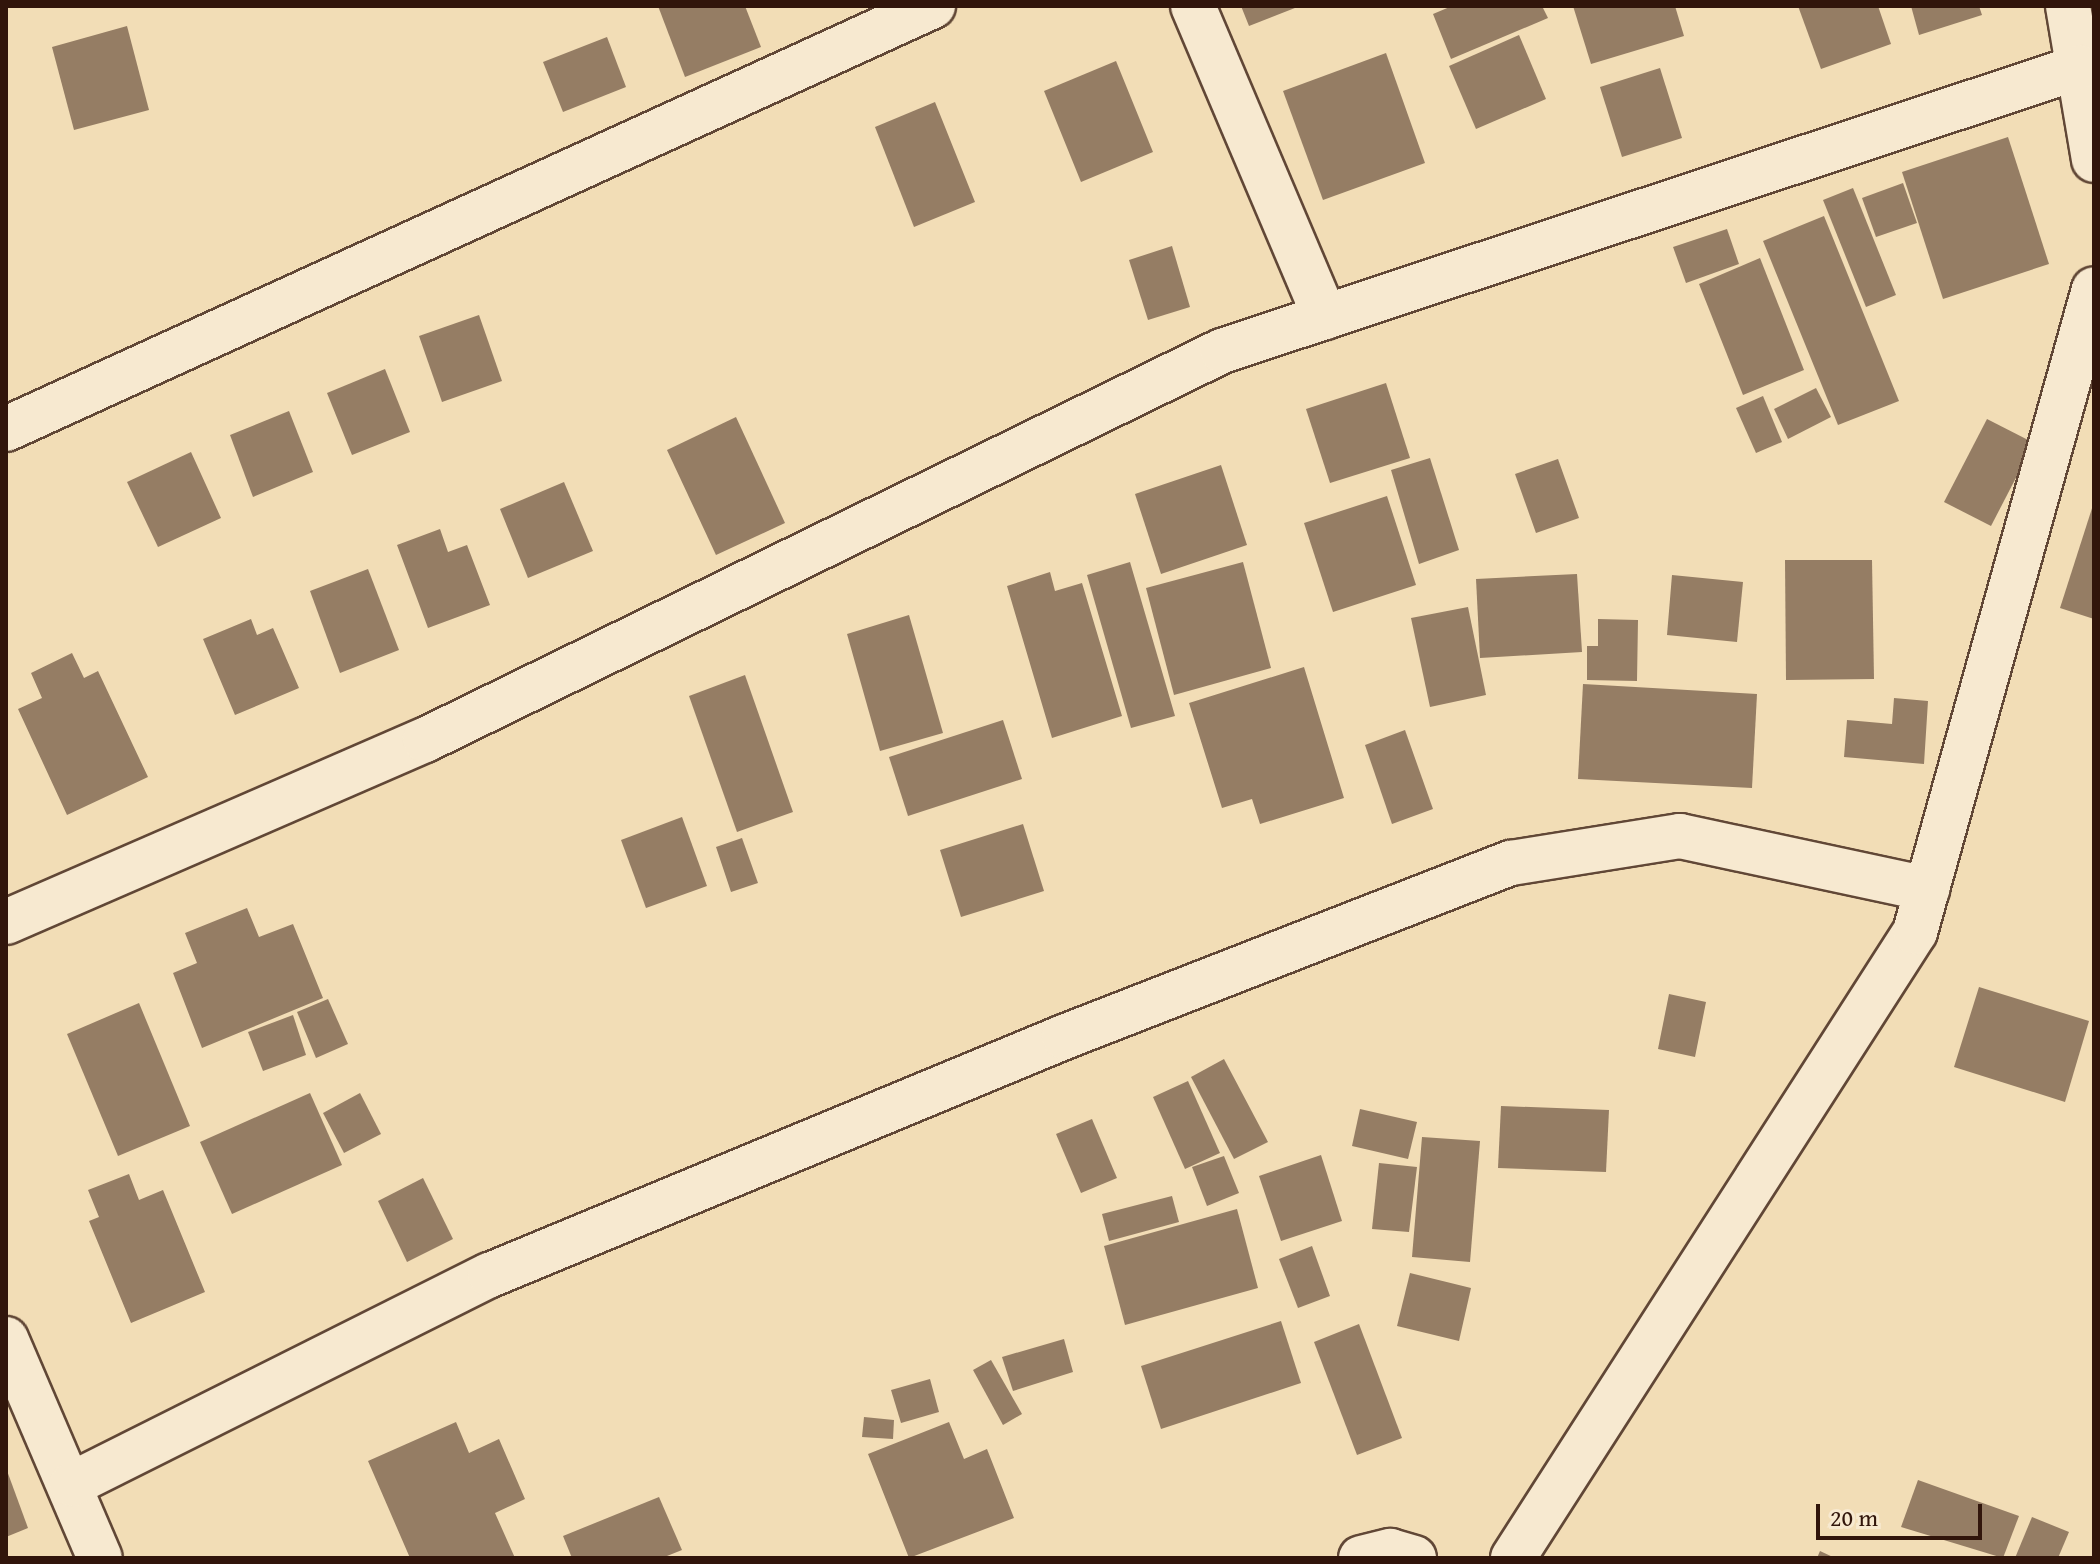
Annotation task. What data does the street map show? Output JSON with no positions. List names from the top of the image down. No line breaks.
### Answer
{"scale_bar":"20 m"}
